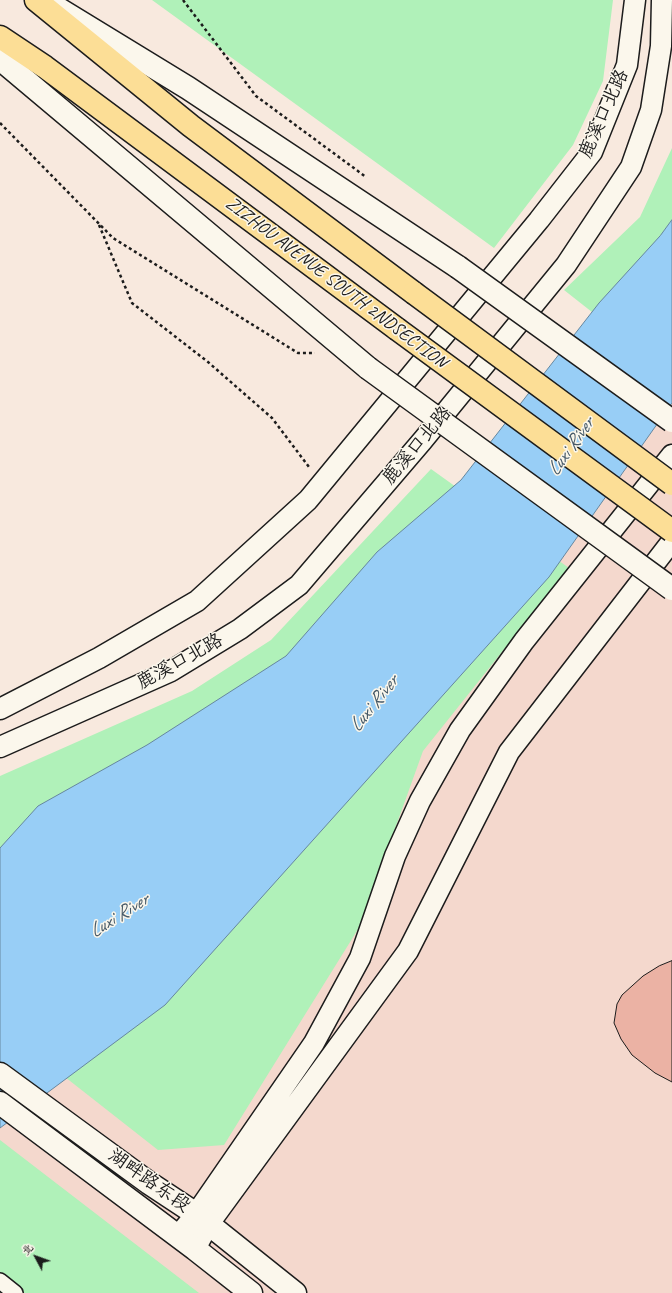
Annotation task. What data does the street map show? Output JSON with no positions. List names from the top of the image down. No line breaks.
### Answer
{"streets":{"main road":["ZIZHOU AVENUE SOUTH 2NDSECTION","湖畔路东段"],"street":["鹿溪口北路"]},"water":["Luxi River"],"north":"top left"}
